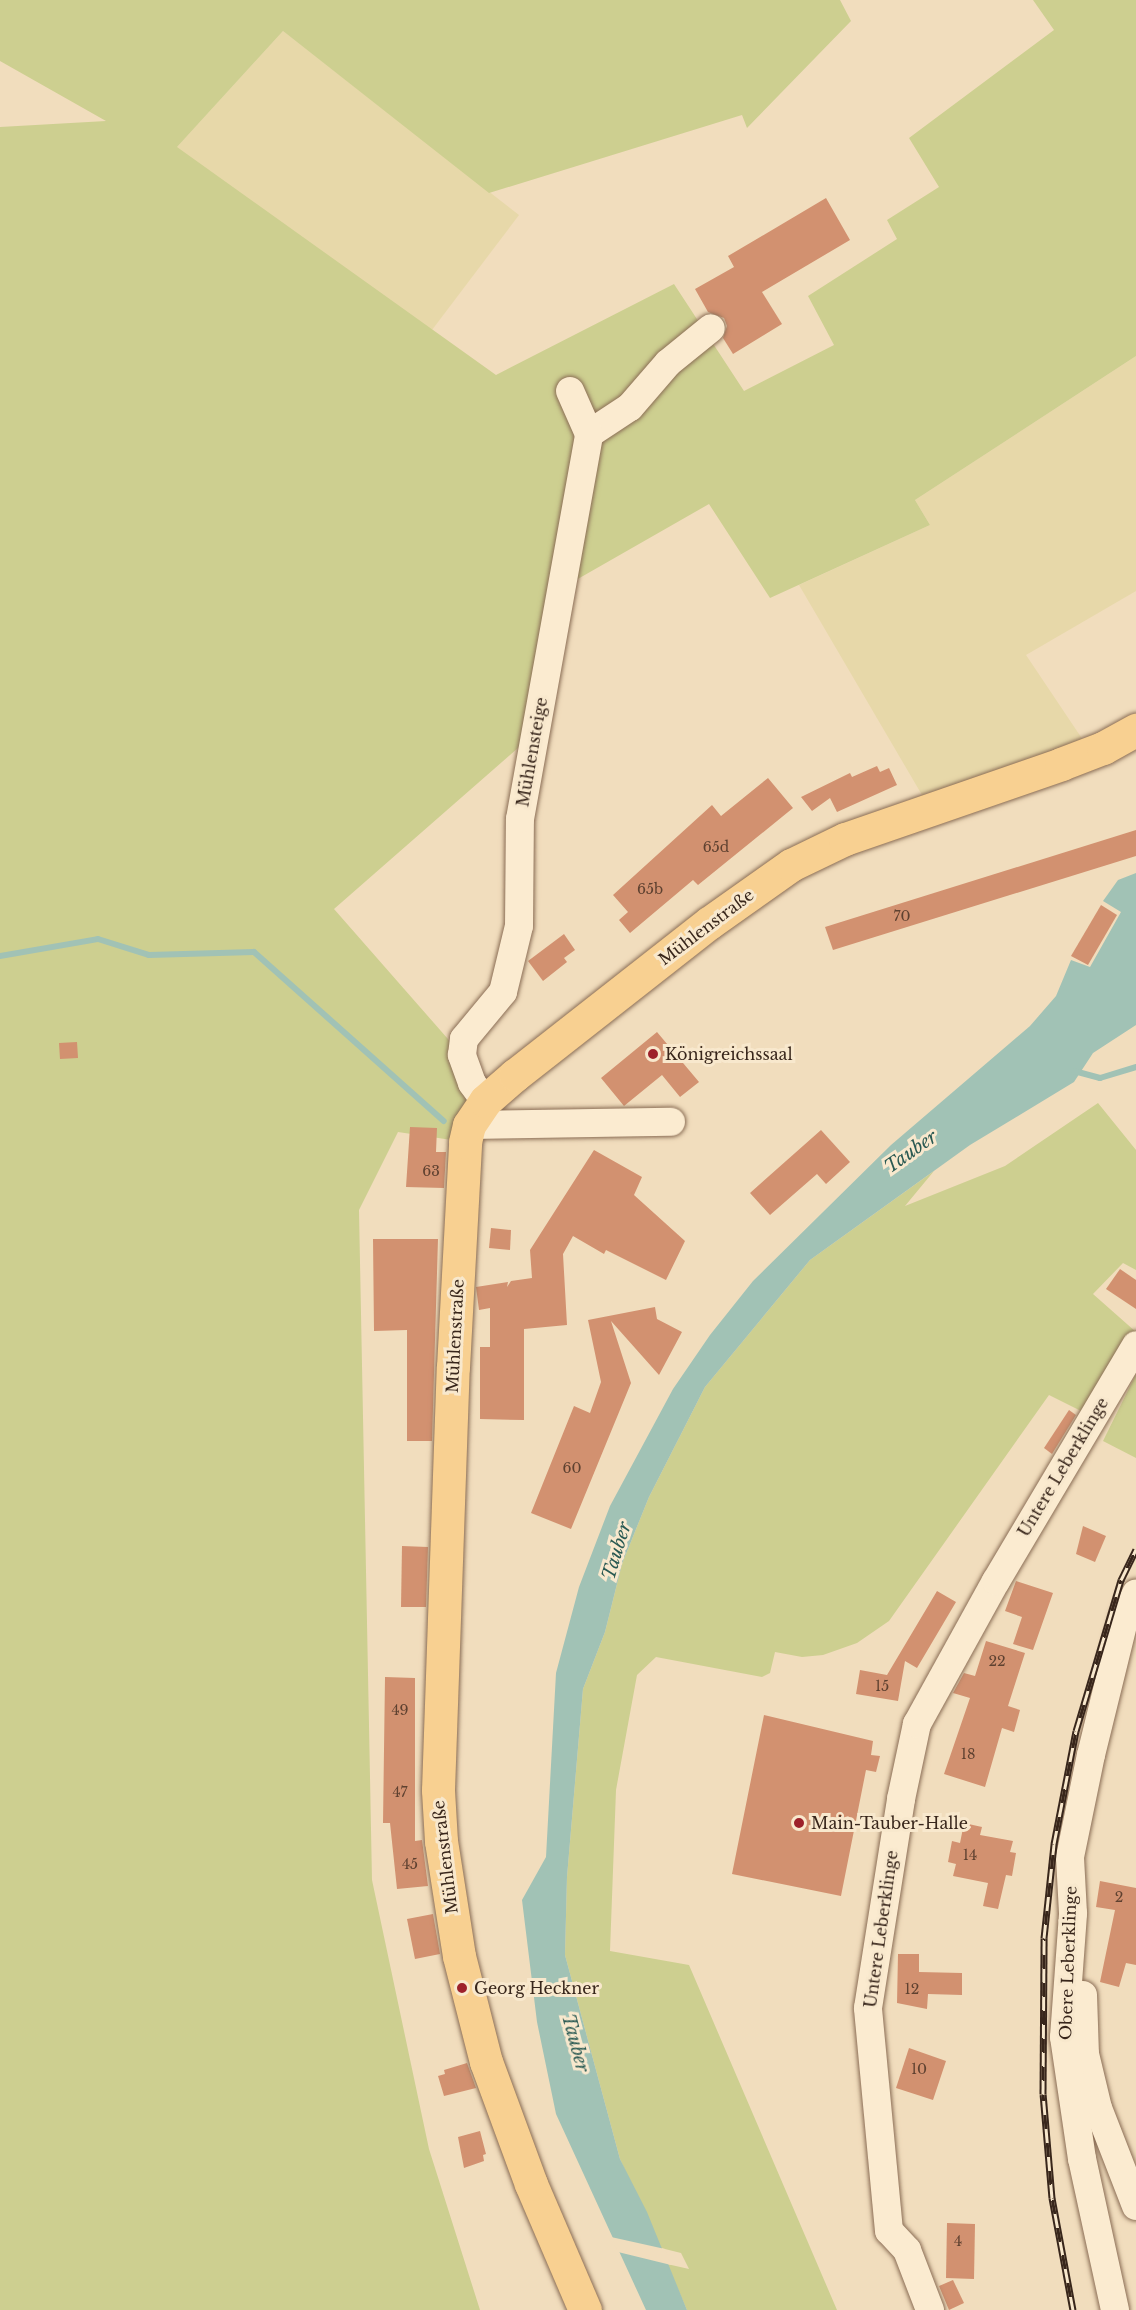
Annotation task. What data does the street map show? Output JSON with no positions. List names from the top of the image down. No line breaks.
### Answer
{"streets":{"main road":["Mühlenstraße"],"street":["Mühlensteige","Untere Leberklinge","Obere Leberklinge"]},"crossings":[["Mühlensteige","Mühlenstraße"]],"water":["Tauber"],"places":["Königreichssaal","Main-Tauber-Halle","Georg Heckner"],"house_numbers":["65d","65b","70","63","60","22","15","49","18","47","14","45","2","12","10","4"]}
